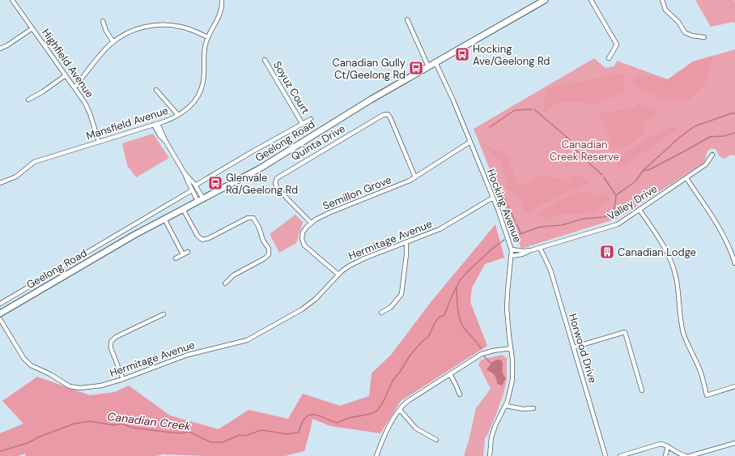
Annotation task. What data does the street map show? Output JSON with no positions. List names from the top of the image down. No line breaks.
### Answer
{"streets":{"main road":["Geelong Road"],"street":["Highfield Avenue","Soyuz Court","Mansfield Avenue","Quinta Drive","Semillon Grove","Valley Drive","Hocking Avenue","Hermitage Avenue","Horwood Drive"]},"crossings":[["Highfield Avenue","Mansfield Avenue"],["Soyuz Court","Geelong Road"],["Geelong Road","Hocking Avenue"],["Quinta Drive","Semillon Grove"],["Semillon Grove","Hocking Avenue"],["Semillon Grove","Hermitage Avenue"],["Valley Drive","Hocking Avenue"],["Valley Drive","Horwood Drive"],["Hocking Avenue","Hermitage Avenue"]],"water":["Canadian Creek"],"parks":["Canadian Creek Reserve"],"places":{"bus stop":["Hocking Ave/Geelong Rd","Canadian Gully Ct/Geelong Rd","Glenvale Rd/Geelong Rd"],"building":["Canadian Lodge"]}}
